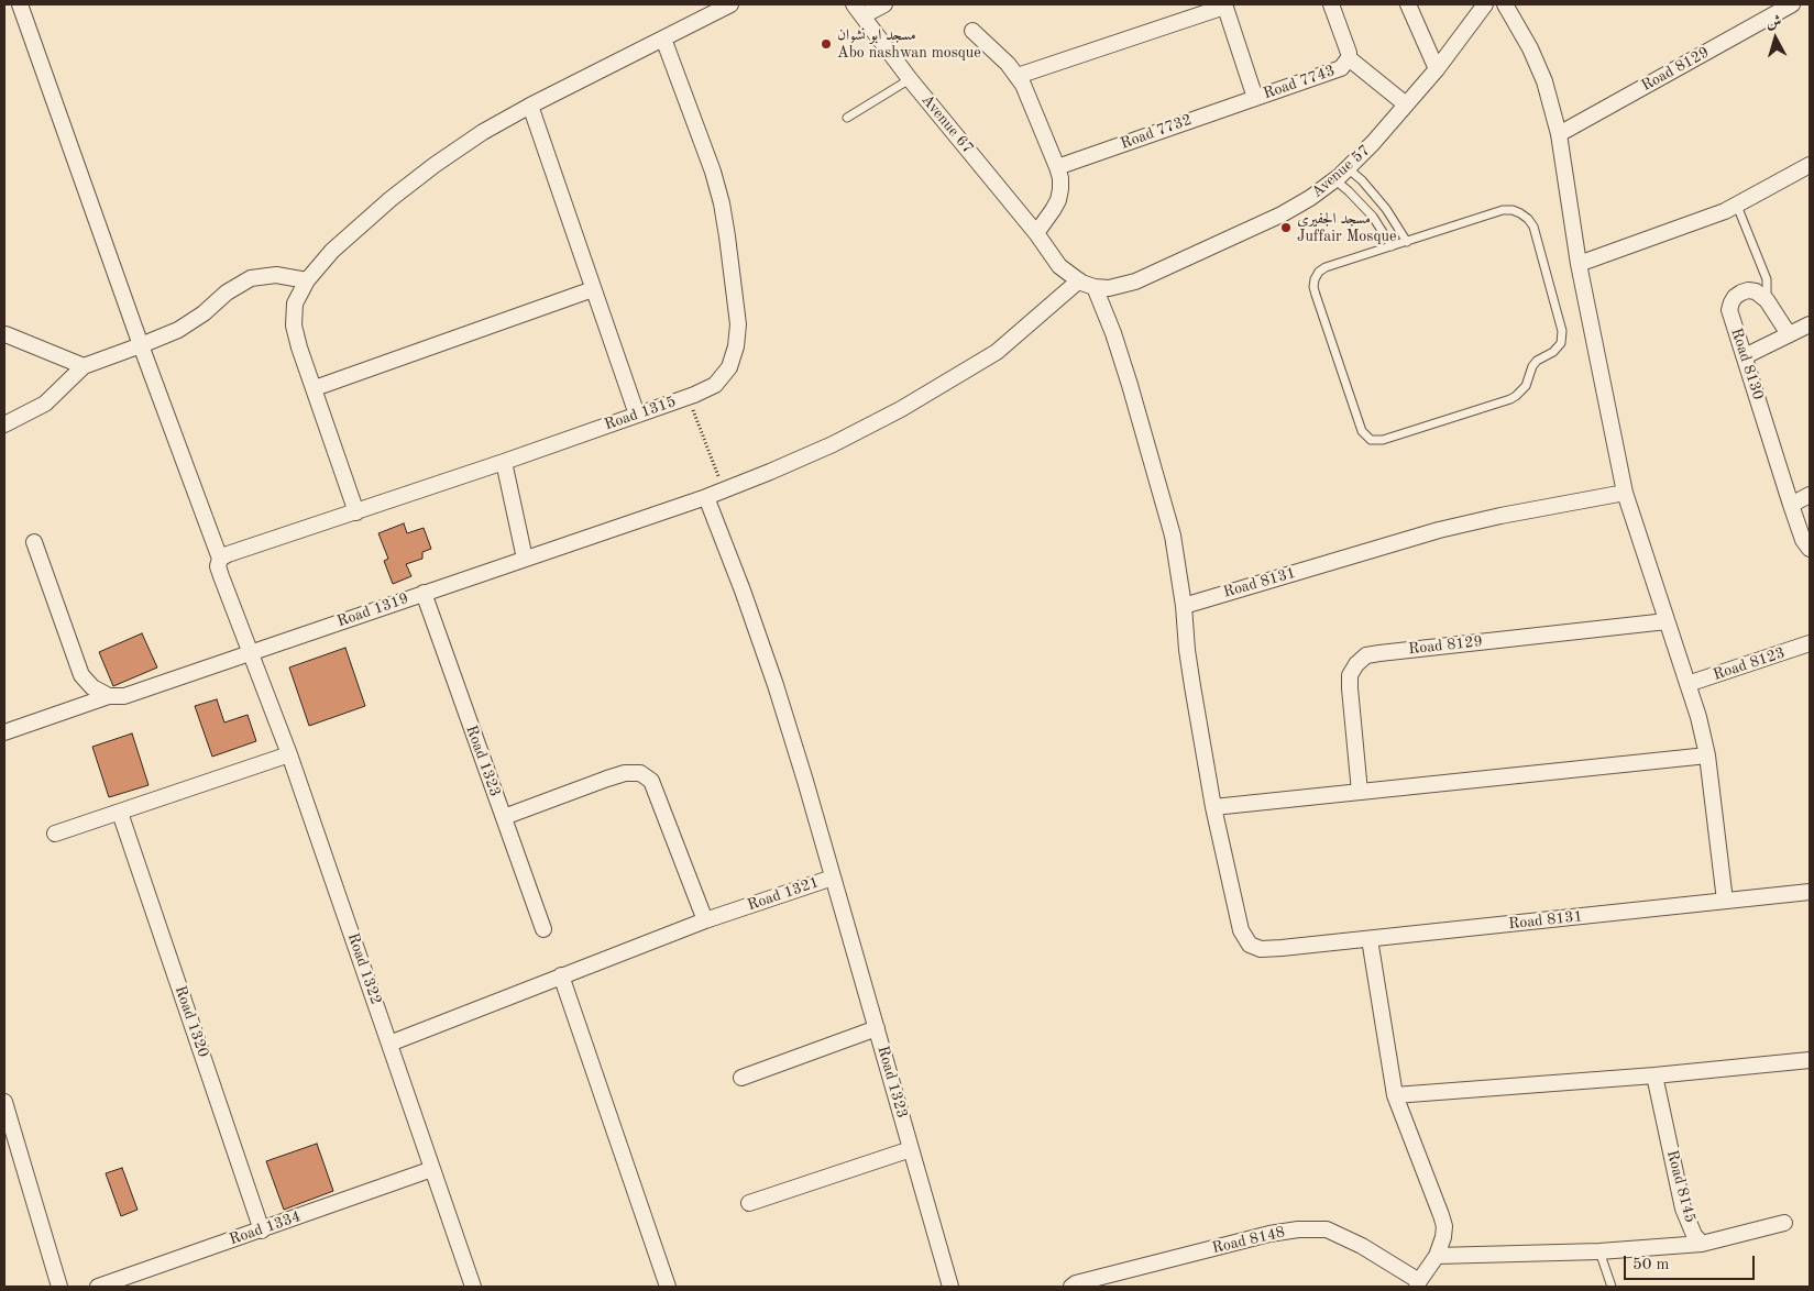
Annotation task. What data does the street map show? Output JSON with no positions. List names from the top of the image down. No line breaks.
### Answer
{"streets":{"street":["Road 8129","Road 7743","Avenue 67","Road 7732","Avenue 57","Road 8130","Road 1315","Road 8131","Road 1319","Road 8123","Road 1323","Road 1321","Road 1322","Road 1320","Road 8145","Road 1334","Road 8148"]},"crossings":[["Road 7743","Road 7732"],["Avenue 67","Avenue 57"],["Avenue 67","Road 1319"],["Road 1315","Road 1322"],["Road 1319","Road 1323"],["Road 1319","Road 1321"],["Road 1319","Road 1322"],["Road 1323","Road 1321"],["Road 1321","Road 1322"],["Road 1322","Road 1334"],["Road 1320","Road 1334"]],"places":["مسجد ابو نشوان Abo nashwan mosque","مسجد الجفيري Juffair Mosque"],"scale_bar":"50 m","north":"top"}
